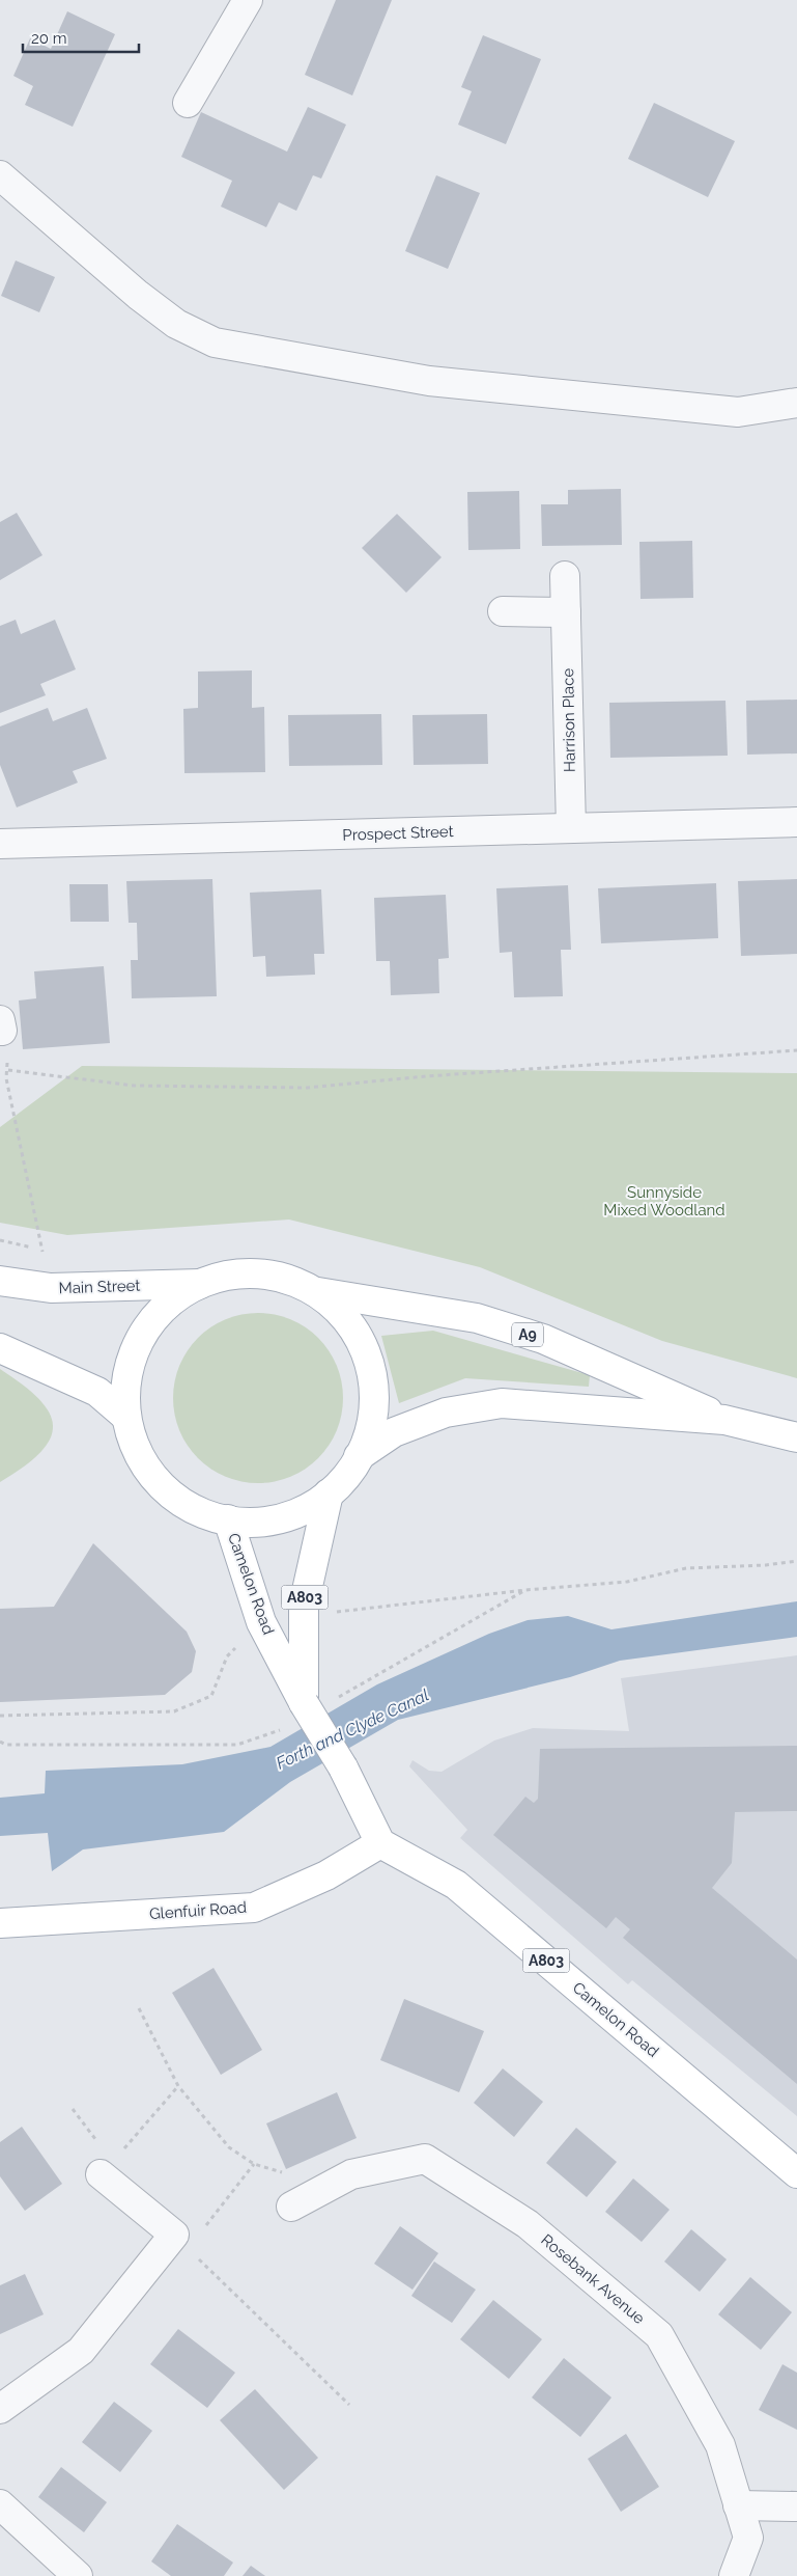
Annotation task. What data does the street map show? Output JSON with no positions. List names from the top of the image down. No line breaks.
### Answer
{"streets":{"main road":["Main Street","A9","Camelon Road","A803","Glenfuir Road"],"street":["Harrison Place","Prospect Street","Rosebank Avenue"]},"crossings":[["Harrison Place","Prospect Street"],["Camelon Road","A803"],["Camelon Road","Glenfuir Road"]],"water":["Forth and Clyde Canal"],"parks":["Sunnyside Mixed Woodland"],"scale_bar":"20 m"}
